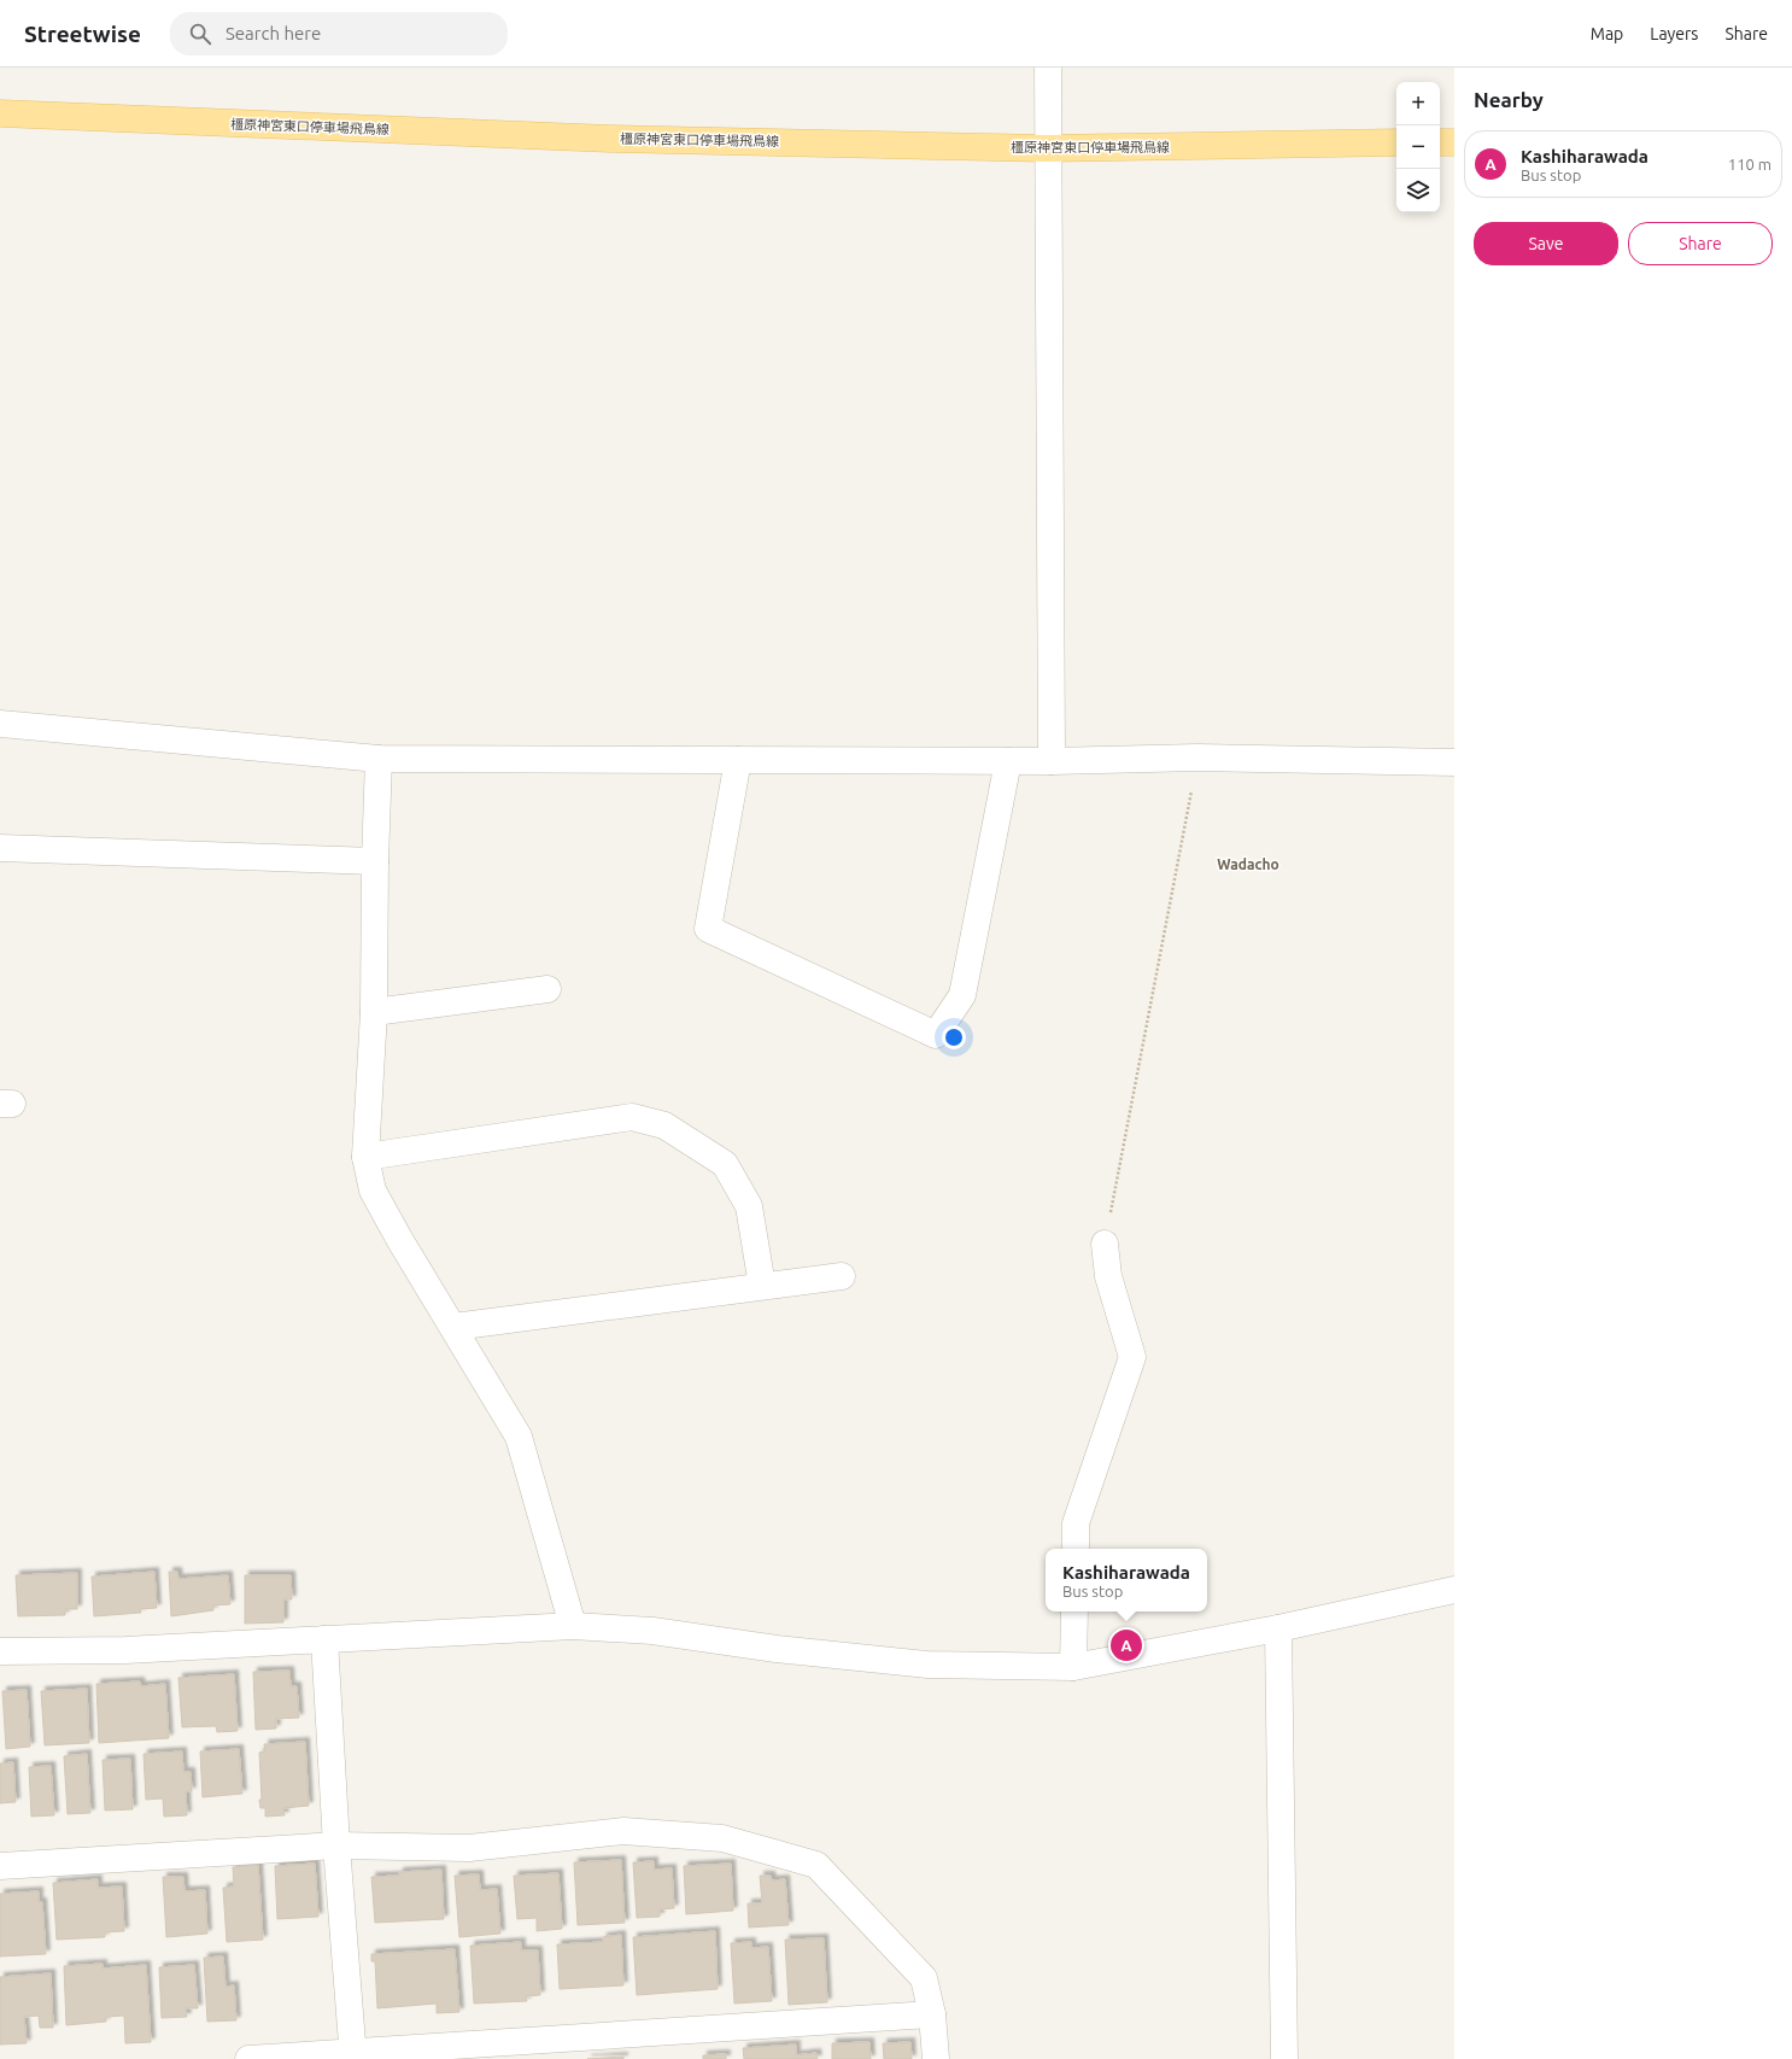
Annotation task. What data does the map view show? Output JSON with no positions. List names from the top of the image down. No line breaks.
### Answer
{"streets":{"main road":["橿原神宮東口停車場飛鳥線"]},"districts":["Wadacho"],"page":{"header":"Streetwise","search":"Search here","nav":["Map","Layers","Share"],"heading":"Nearby","map_buttons":["+","−"],"list":[{"mark":"A","name":"Kashiharawada","note":"Bus stop","value":"110 m"}],"buttons":["Save","Share"],"popup":["Kashiharawada","Bus stop"],"pins":"A"}}
